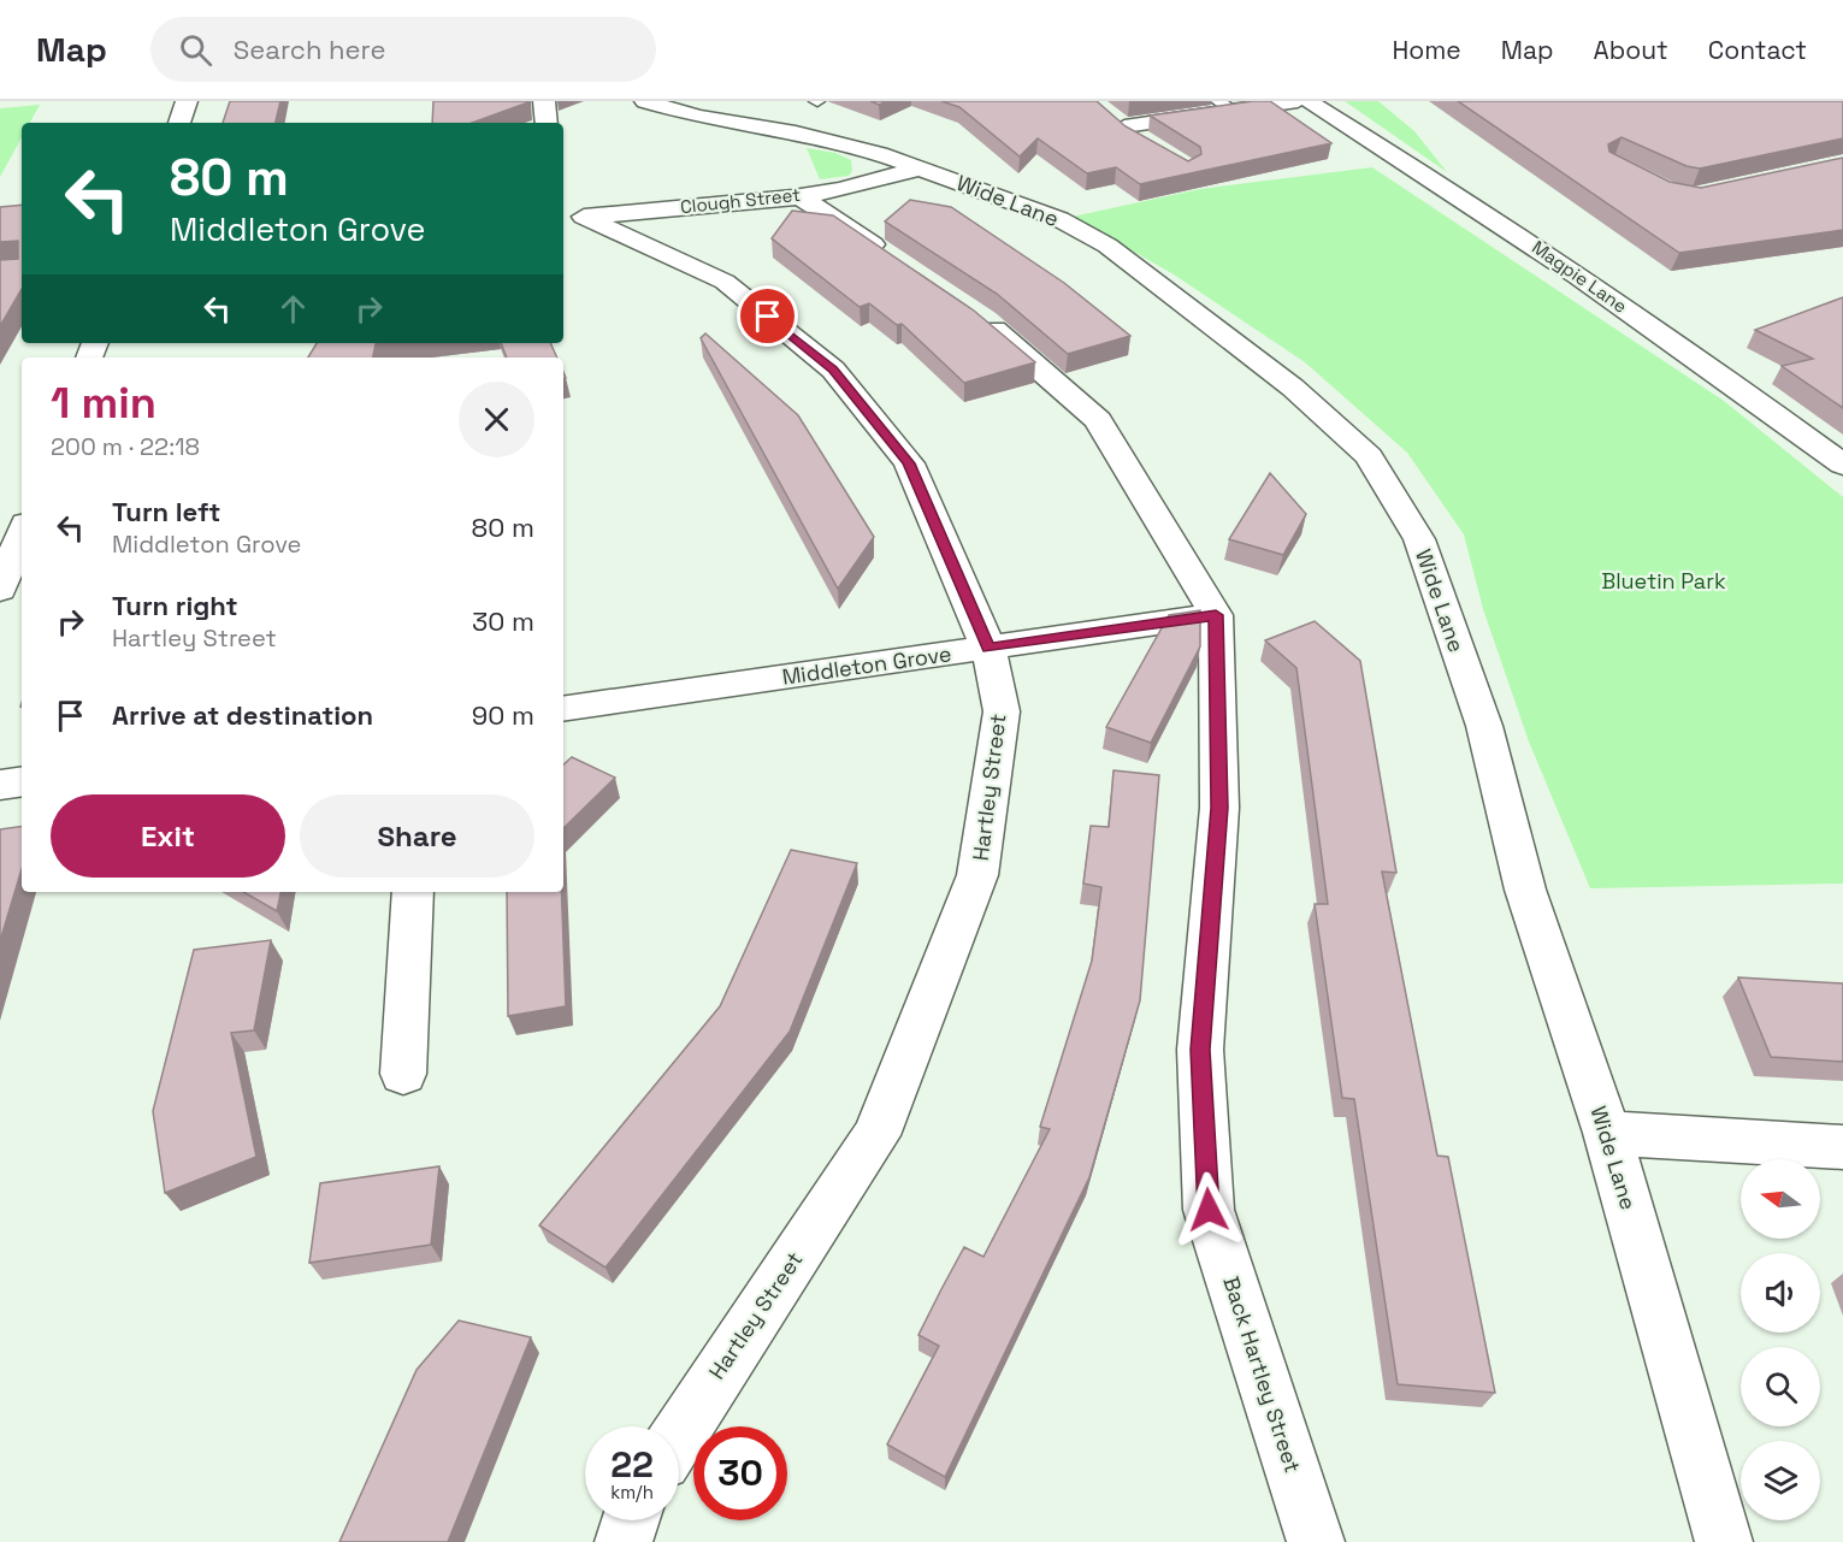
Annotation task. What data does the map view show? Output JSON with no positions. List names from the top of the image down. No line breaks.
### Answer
{"streets":{"street":["Clough Street","Wide Lane","Magpie Lane","Middleton Grove","Hartley Street","Back Hartley Street"]},"crossings":[["Clough Street","Wide Lane"],["Clough Street","Hartley Street"],["Middleton Grove","Hartley Street"],["Middleton Grove","Back Hartley Street"]],"parks":["Bluetin Park"],"north":"left","page":{"header":"Map","search":"Search here","nav":["Home","Map","About","Contact"],"turn":["80 m","Middleton Grove"],"heading":["1 min","200 m · 22:18"],"list":[{"name":"Turn left","note":"Middleton Grove","value":"80 m"},{"name":"Turn right","note":"Hartley Street","value":"30 m"},{"name":"Arrive at destination","value":"90 m"}],"buttons":["Exit","Share"],"speed":"22 km/h","limit":"30"}}
